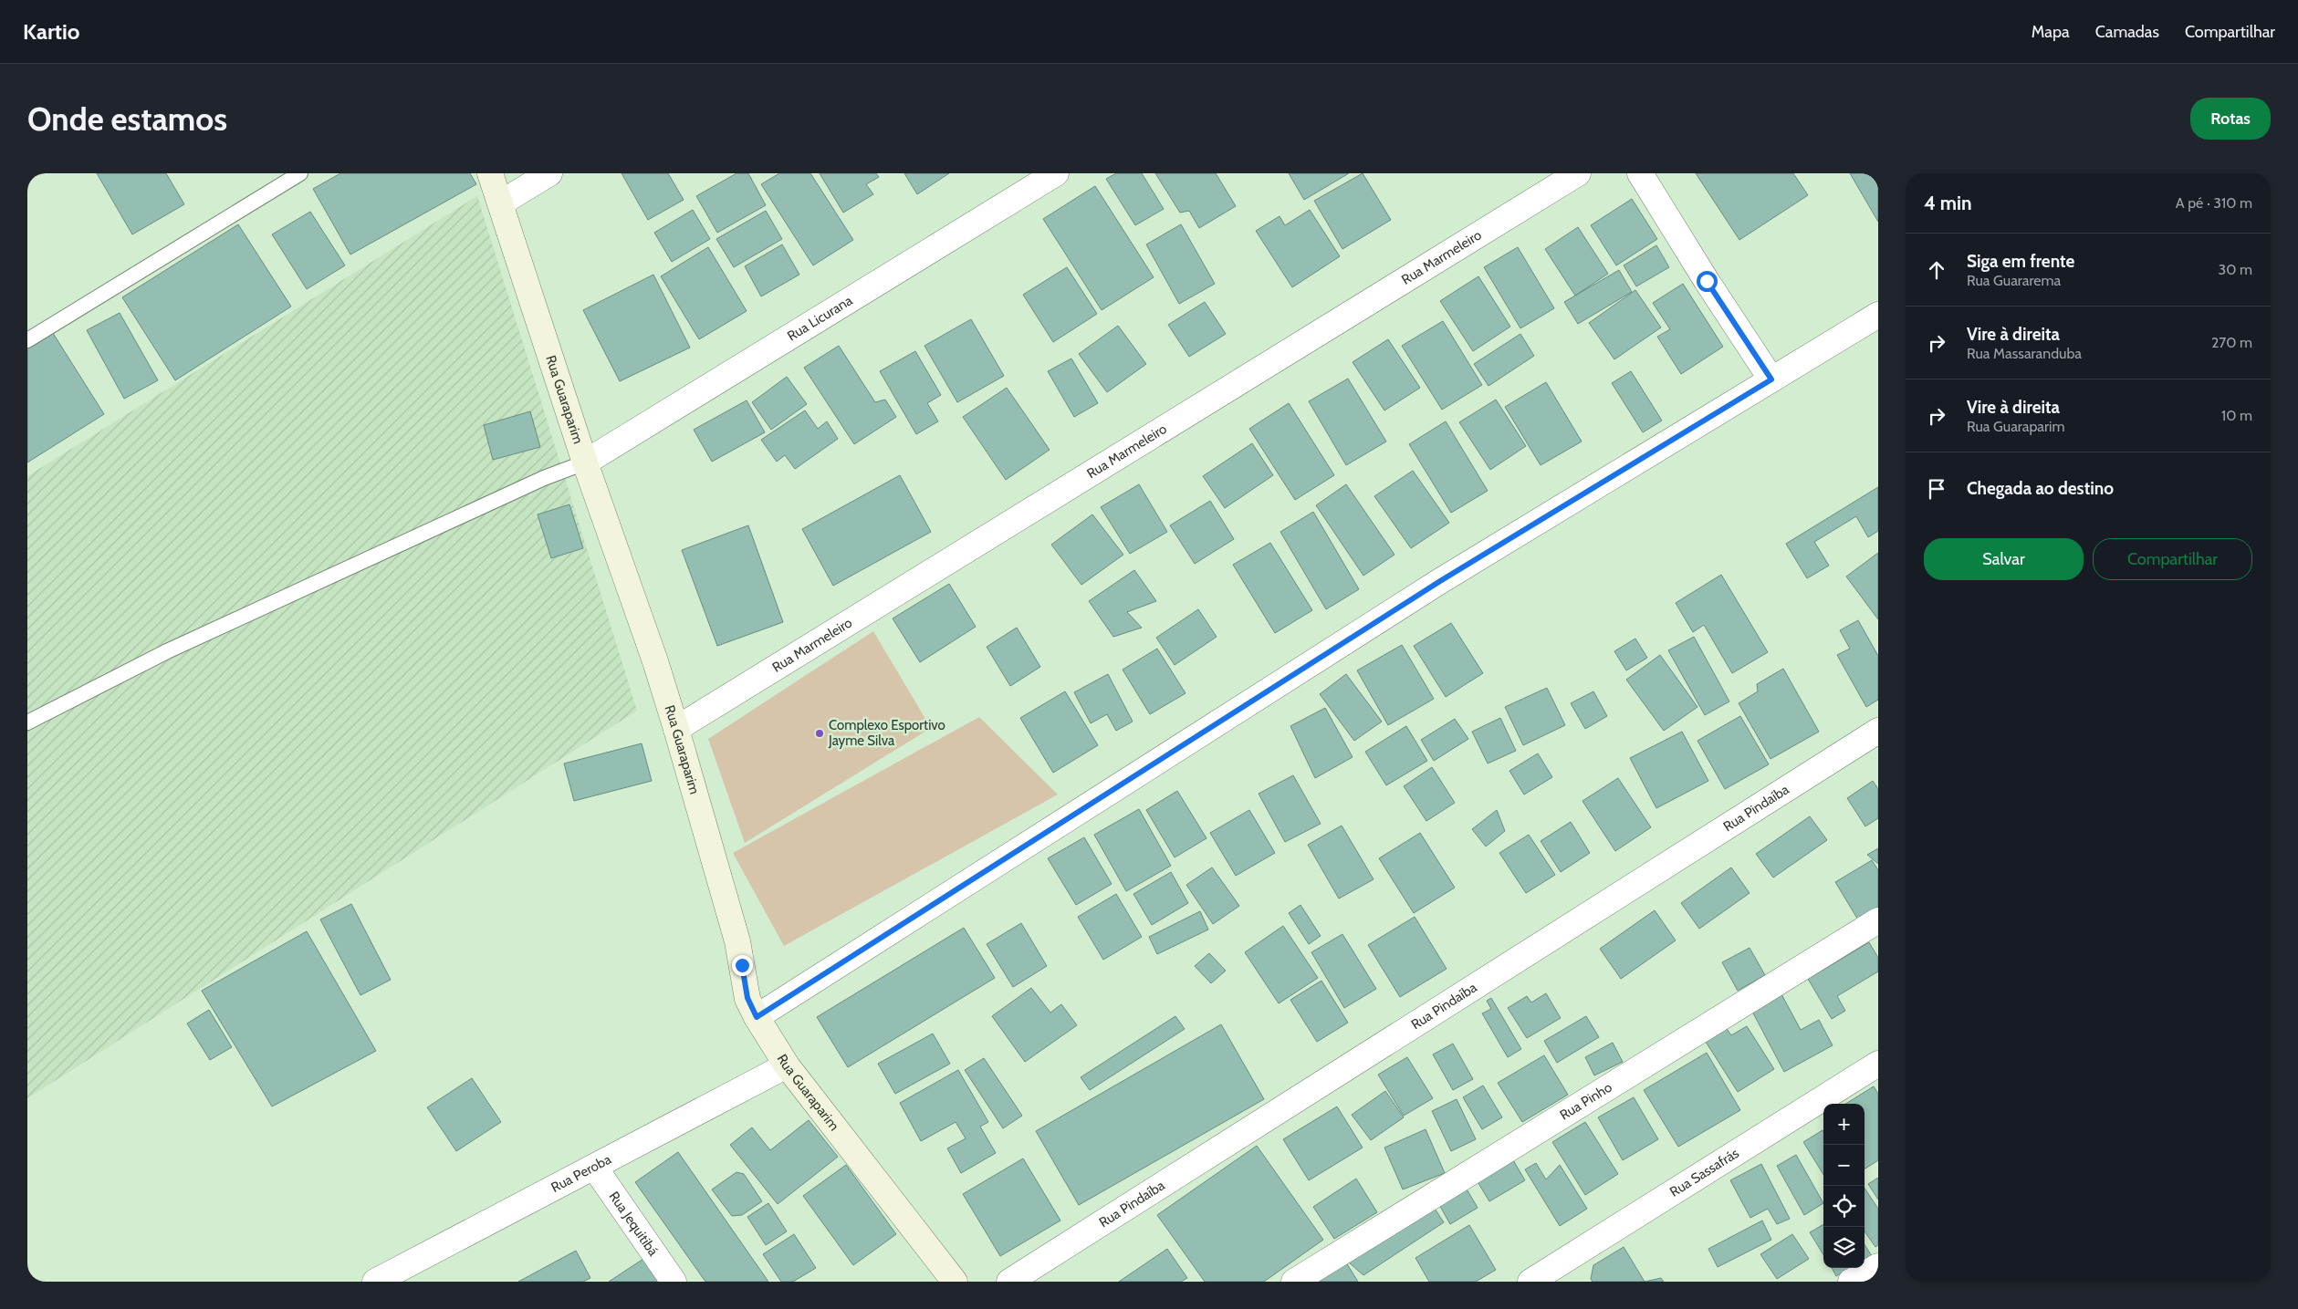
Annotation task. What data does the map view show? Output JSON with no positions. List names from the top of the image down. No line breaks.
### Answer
{"streets":{"street":["Rua Marmeleiro","Rua Licurana","Rua Guaraparim","Rua Pindaíba","Rua Pinho","Rua Sassafrás","Rua Peroba","Rua Jequitibá"]},"crossings":[["Rua Marmeleiro","Rua Guaraparim"],["Rua Licurana","Rua Guaraparim"],["Rua Guaraparim","Rua Peroba"],["Rua Peroba","Rua Jequitibá"]],"places":["Complexo Esportivo Jayme Silva"],"page":{"header":"Kartio","nav":["Mapa","Camadas","Compartilhar"],"buttons":["Rotas",["Salvar","Compartilhar"]],"title":"Onde estamos","heading":["4 min","A pé · 310 m"],"list":[["Siga em frente","Rua Guararema","30 m"],["Vire à direita","Rua Massaranduba","270 m"],["Vire à direita","Rua Guaraparim","10 m"],"Chegada ao destino"],"map_buttons":["+","−"]}}
